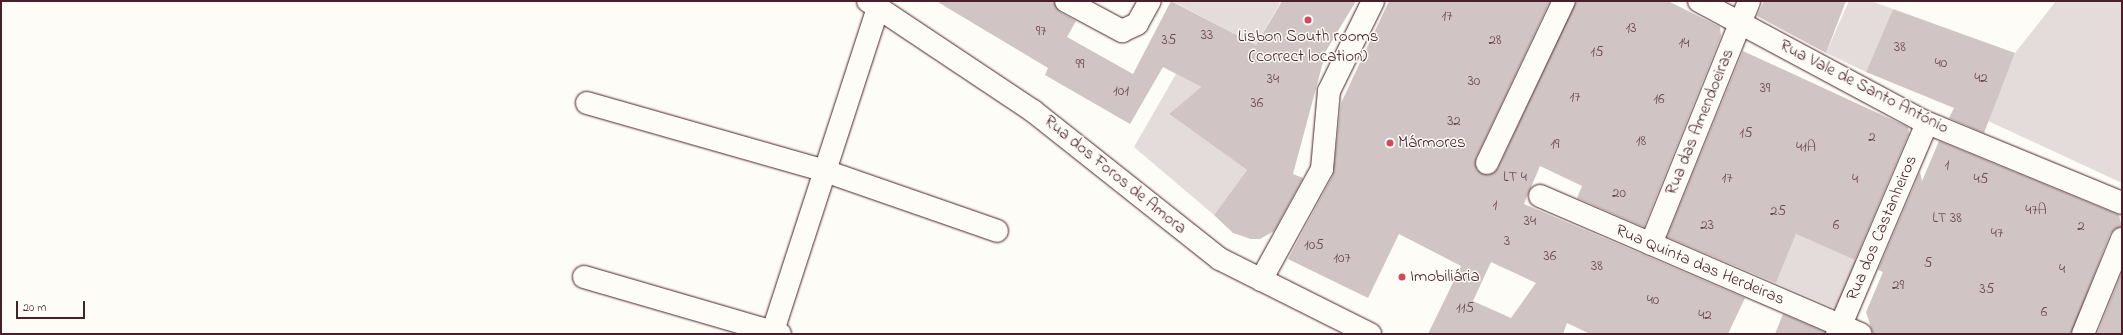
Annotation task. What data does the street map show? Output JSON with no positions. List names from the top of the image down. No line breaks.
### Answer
{"streets":{"street":["Rua Vale de Santo António","Rua das Amendoeiras","Rua dos Foros de Amora","Rua dos Castanheiros","Rua Quinta das Herdeiras"]},"crossings":[["Rua Vale de Santo António","Rua das Amendoeiras"],["Rua Vale de Santo António","Rua dos Castanheiros"],["Rua das Amendoeiras","Rua Quinta das Herdeiras"],["Rua dos Castanheiros","Rua Quinta das Herdeiras"]],"places":["Lisbon South rooms (correct location)","Mármores","Imobiliária"],"house_numbers":["17","13","97","33","35","28","14","38","15","40","99","42","34","30","39","101","17","16","36","32","15","2","18","19","41A","1","LT 4","17","4","45","20","1","47A","25","LT 38","34","23","6","2","47","3","105","36","107","5","38","4","29","35","40","115","6","42"],"scale_bar":"20 m"}
